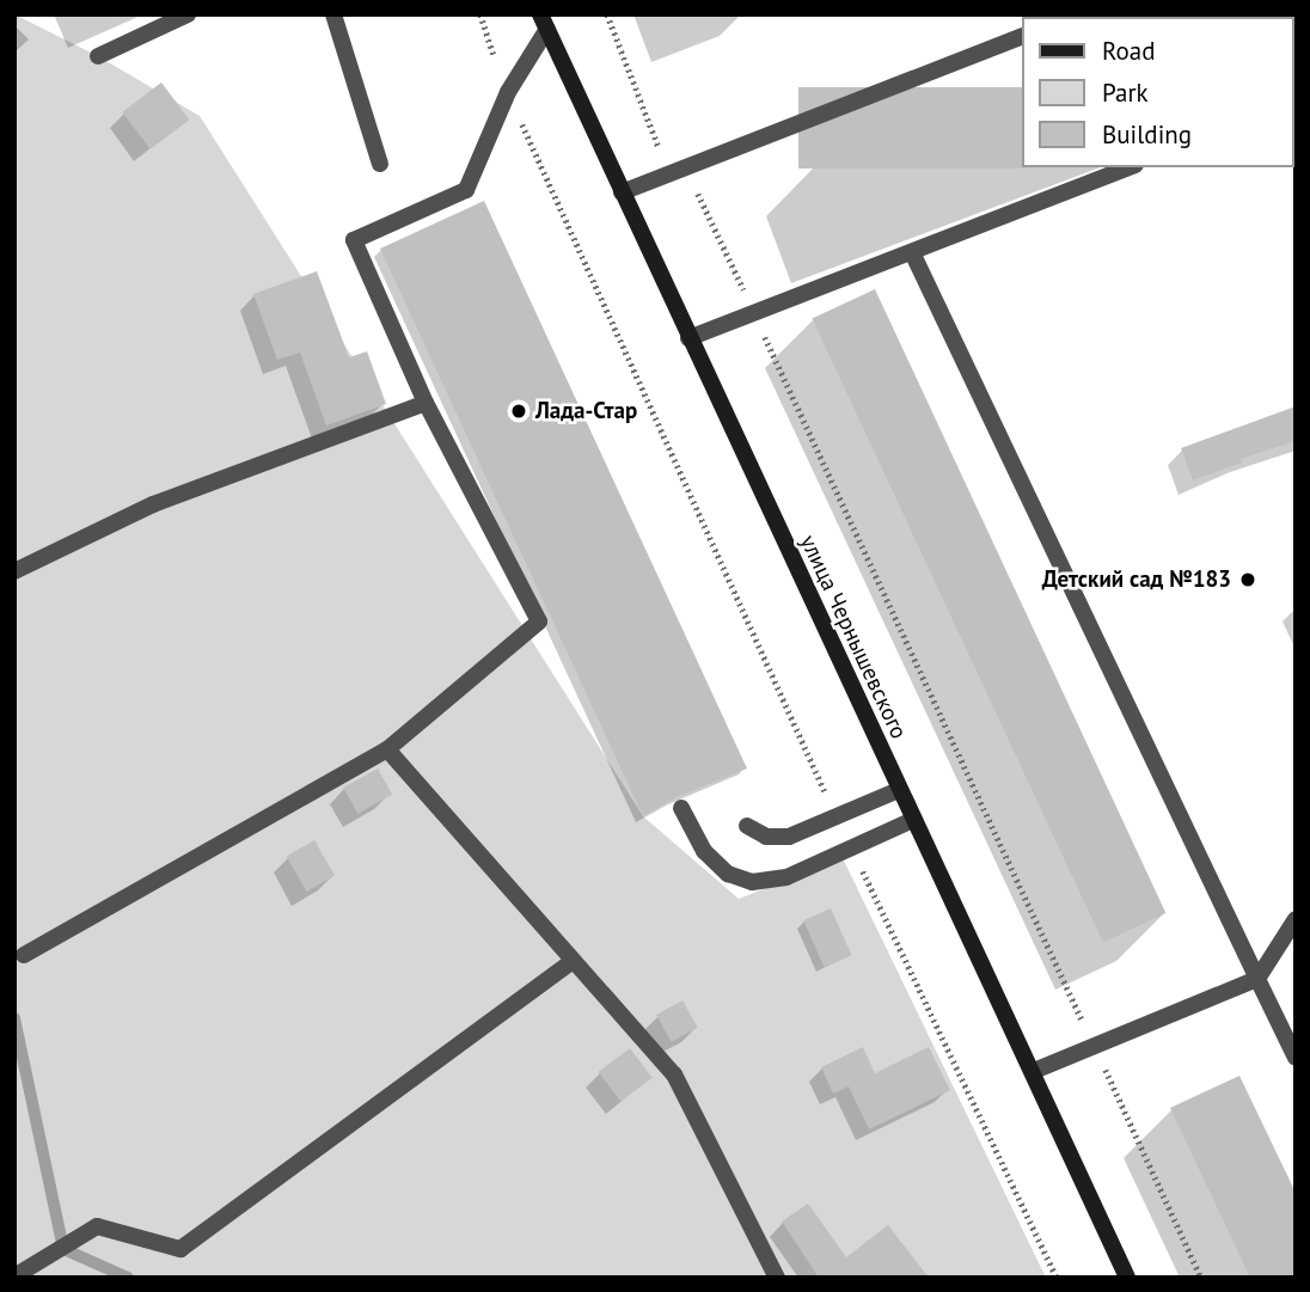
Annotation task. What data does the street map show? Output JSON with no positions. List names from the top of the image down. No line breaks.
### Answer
{"streets":{"street":["улица Чернышевского"]},"places":["Лада-Стар","Детский сад №183"],"legend":["Road","Park","Building"]}
